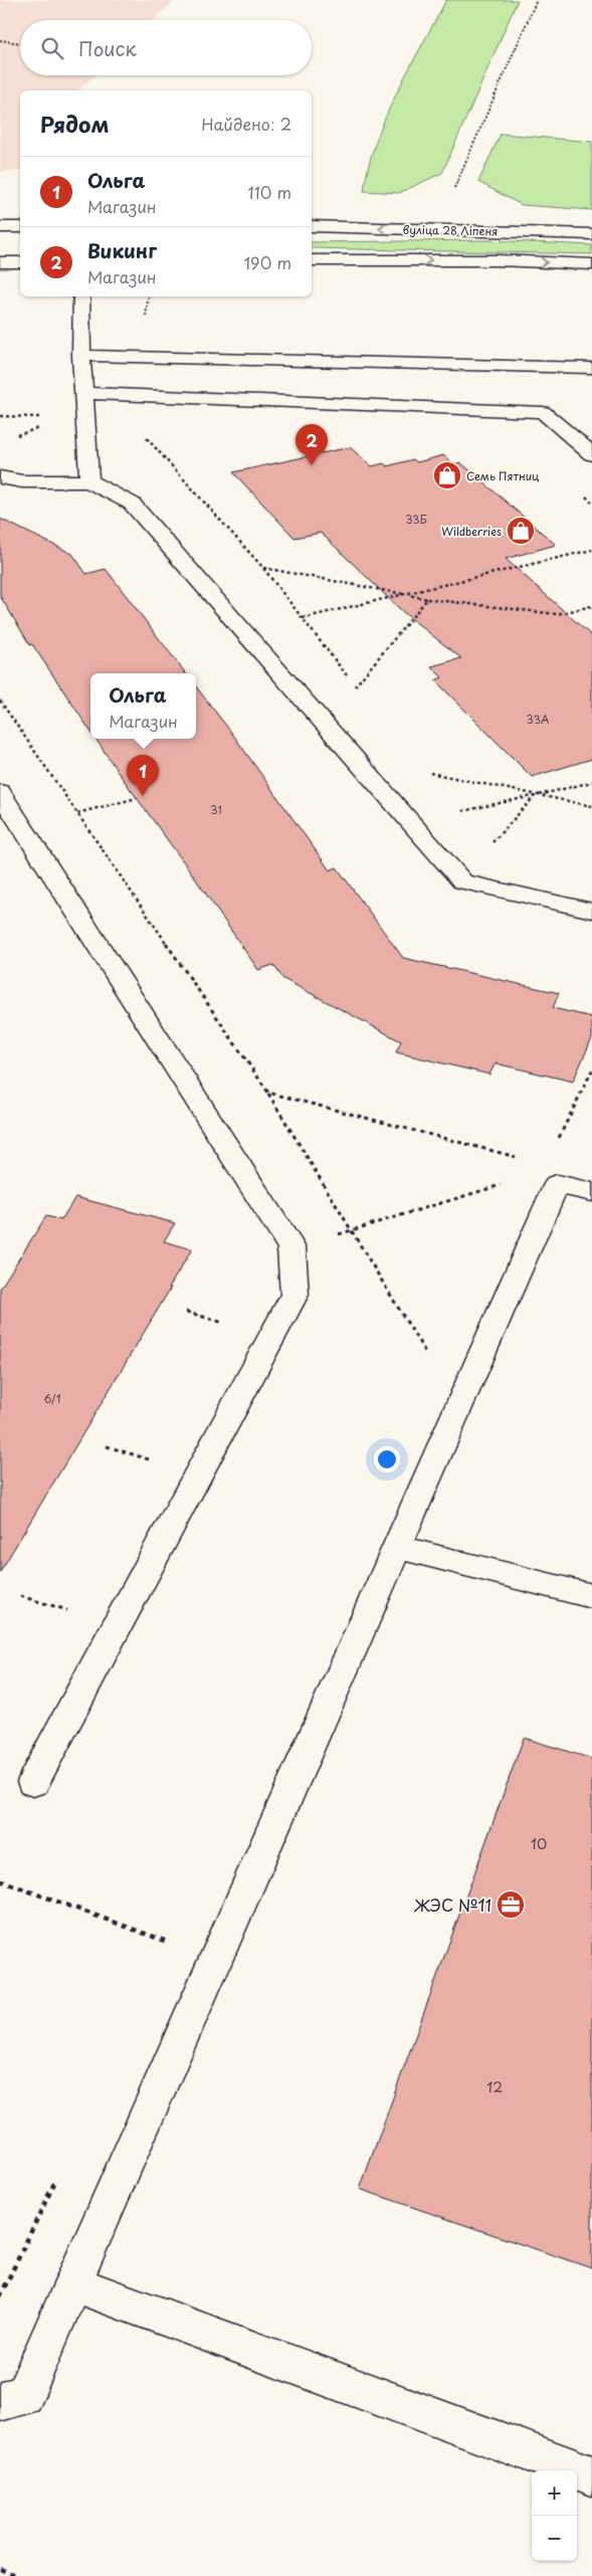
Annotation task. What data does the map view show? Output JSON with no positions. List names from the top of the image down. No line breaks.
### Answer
{"streets":{"main road":["вуліца 28 Ліпеня"]},"places":{"shop":["Семь Пятниц","Wildberries"],"office":["ЖЭС №11"]},"house_numbers":["33Б","33А","31","6/1","10","12"],"page":{"search":"Поиск","heading":["Рядом","Найдено: 2"],"list":[{"mark":"1","name":"Ольга","note":"Магазин","value":"110 m"},{"mark":"2","name":"Викинг","note":"Магазин","value":"190 m"}],"pins":["2","1"],"popup":["Ольга","Магазин"],"map_buttons":["+","−"]}}
